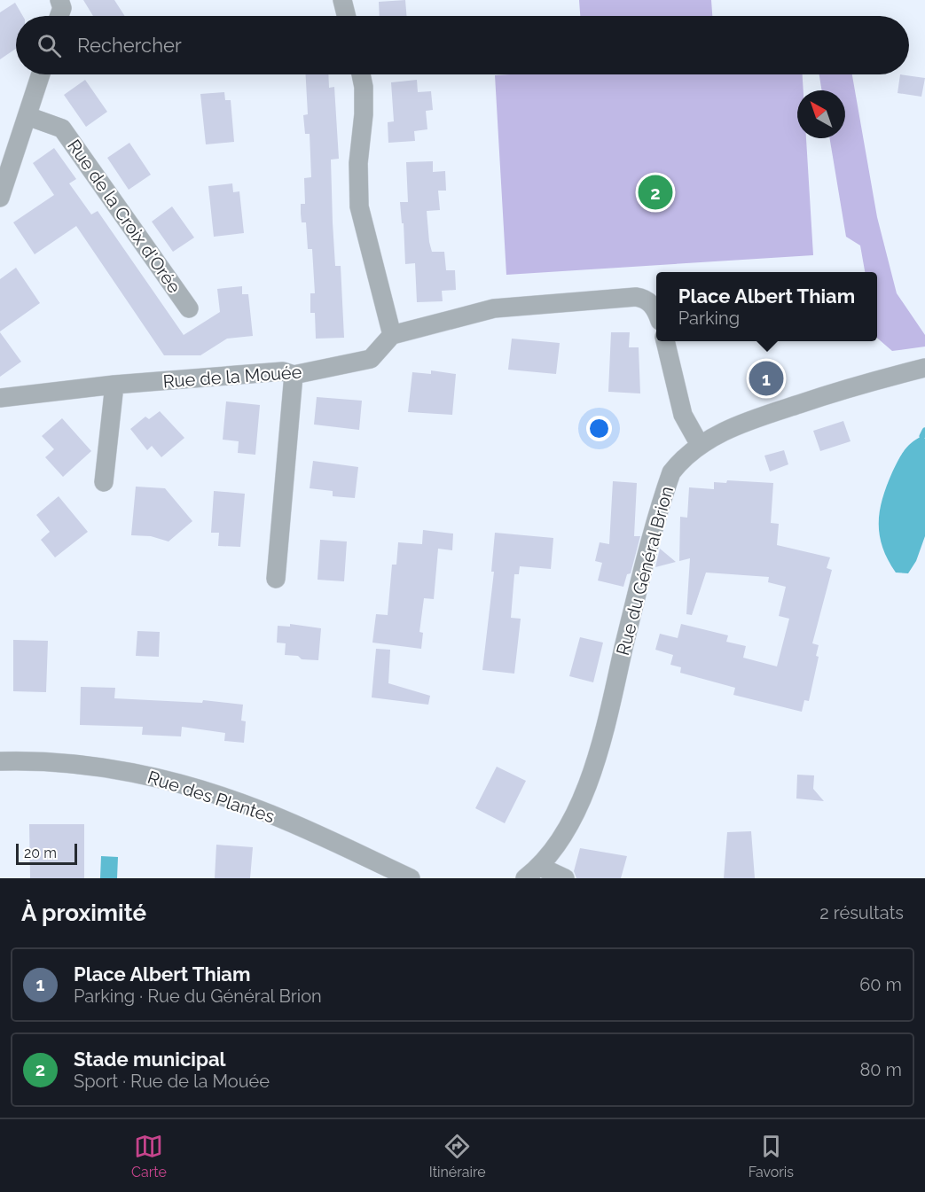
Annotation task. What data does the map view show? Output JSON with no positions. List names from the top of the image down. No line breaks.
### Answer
{"streets":{"street":["Rue de la Croix d'Orée","Rue de la Mouée","Rue du Général Brion","Rue des Plantes"]},"scale_bar":"20 m","north":"top left","page":{"search":"Rechercher","pins":["2","1"],"popup":["Place Albert Thiam","Parking"],"scale":"20 m","heading":["À proximité","2 résultats"],"list":[{"mark":"1","name":"Place Albert Thiam","note":"Parking · Rue du Général Brion","value":"60 m"},{"mark":"2","name":"Stade municipal","note":"Sport · Rue de la Mouée","value":"80 m"}],"nav":["Carte","Itinéraire","Favoris"]}}
